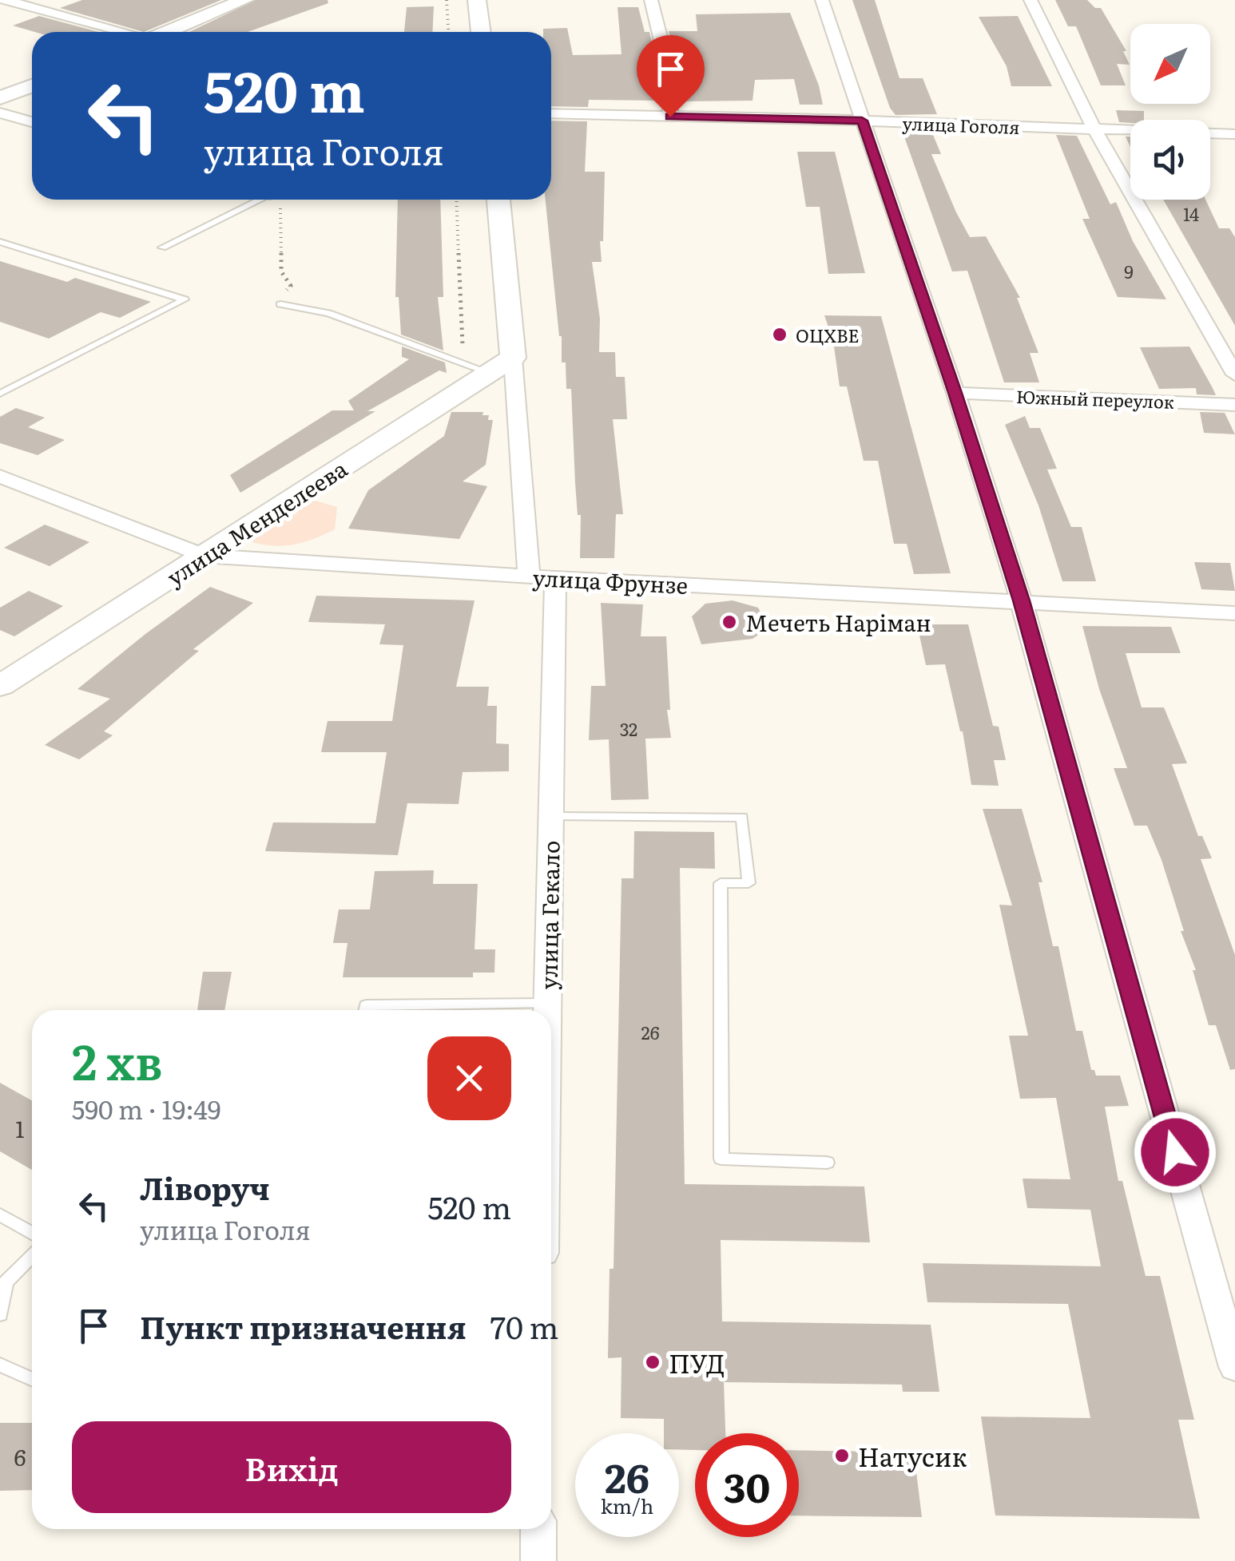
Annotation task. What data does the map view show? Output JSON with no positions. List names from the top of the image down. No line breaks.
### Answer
{"streets":{"main road":["улица Менделеева","улица Гекало"],"street":["улица Гоголя","Южный переулок","улица Фрунзе"]},"crossings":[["улица Менделеева","улица Фрунзе"],["улица Менделеева","улица Гекало"],["улица Фрунзе","улица Гекало"]],"places":["ОЦХВЕ","Мечеть Наріман","ПУД","Натусик"],"house_numbers":["14","9","32","26","1","6"],"north":"bottom left","page":{"turn":["520 m","улица Гоголя"],"heading":["2 хв","590 m · 19:49"],"list":[{"name":"Ліворуч","note":"улица Гоголя","value":"520 m"},{"name":"Пункт призначення","value":"70 m"}],"buttons":"Вихід","speed":"26 km/h","limit":"30"}}
